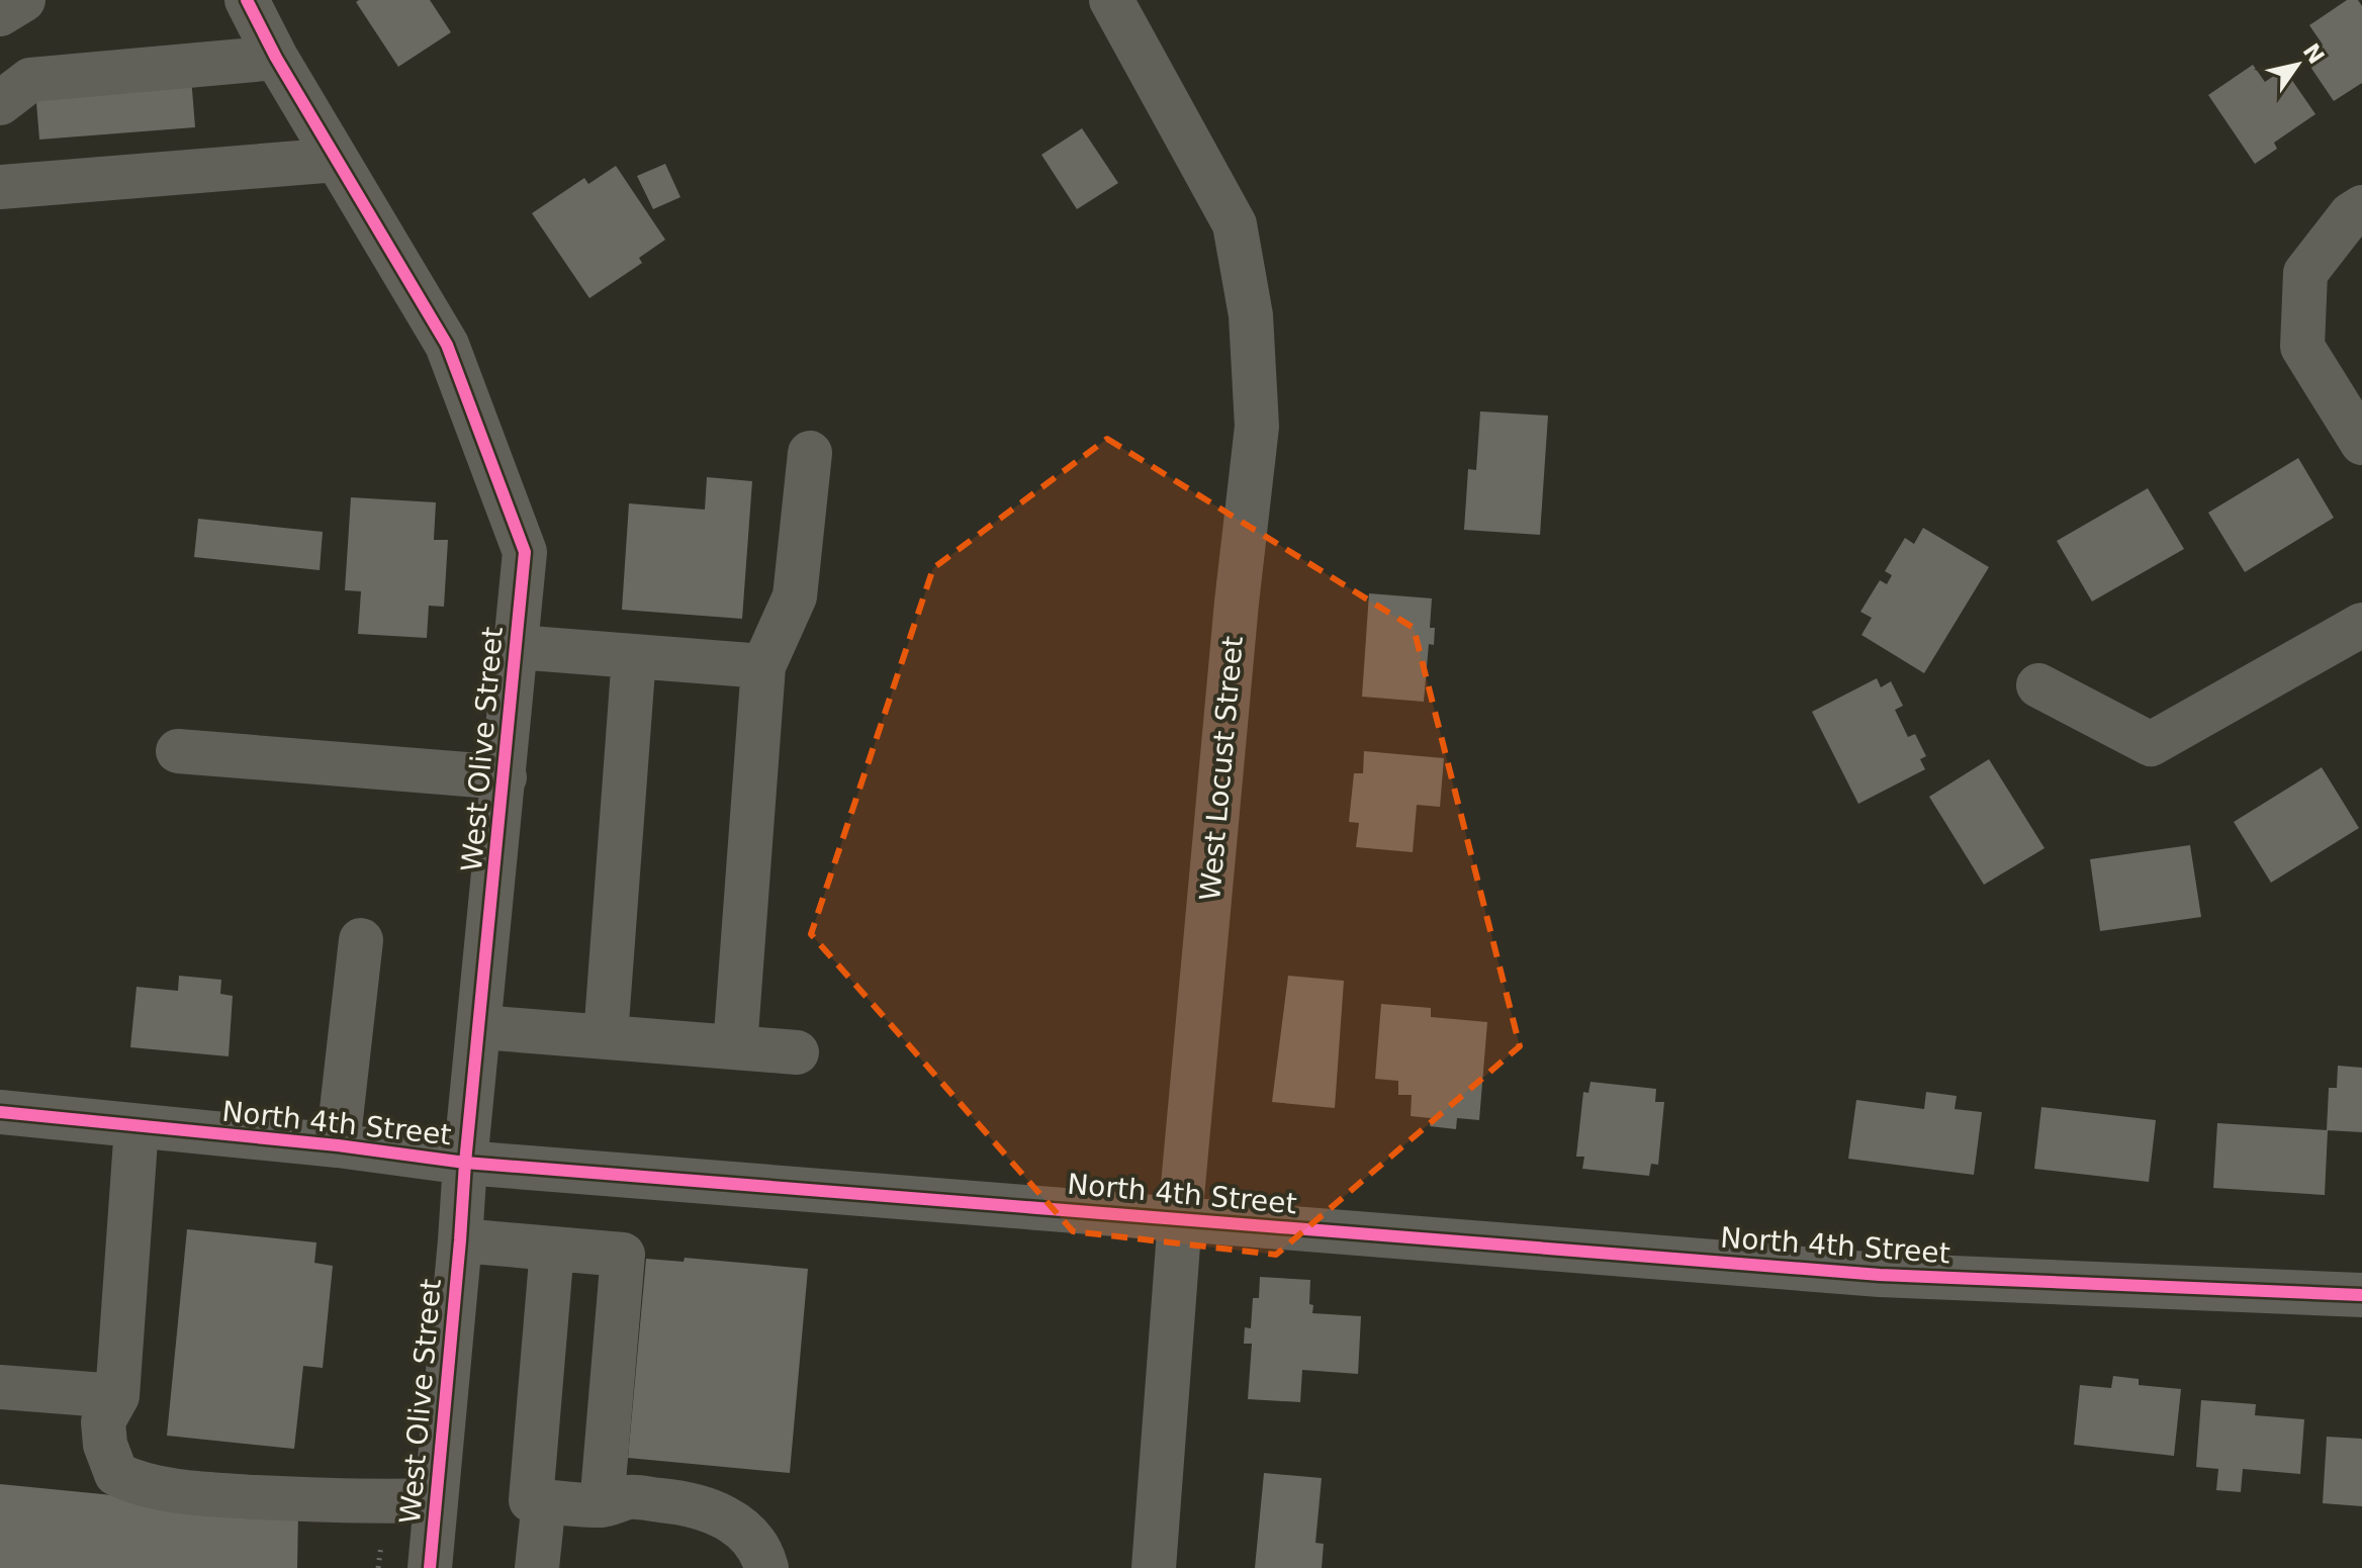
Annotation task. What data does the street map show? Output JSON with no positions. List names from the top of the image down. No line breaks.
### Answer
{"streets":{"street":["West Olive Street","West Locust Street","North 4th Street"]},"crossings":[["West Olive Street","North 4th Street"],["West Locust Street","North 4th Street"]],"north":"top right"}
